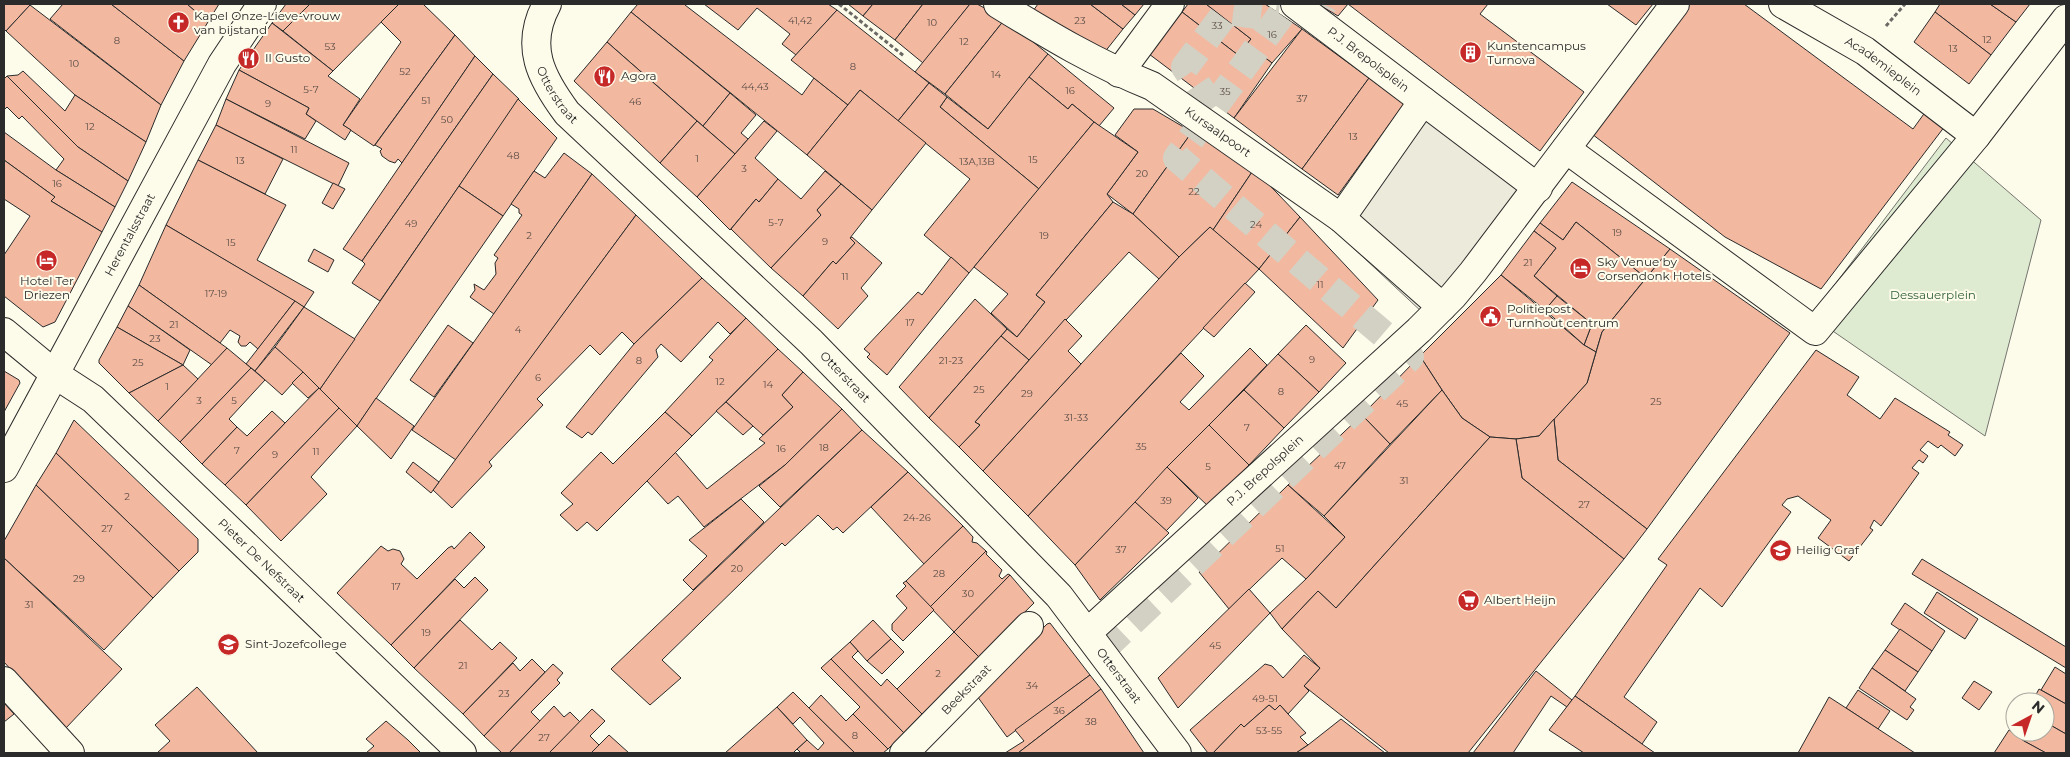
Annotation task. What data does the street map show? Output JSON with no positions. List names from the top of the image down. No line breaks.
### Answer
{"streets":{"street":["P.J. Brepolsplein","Academieplein","Otterstraat","Kursaalpoort","Herentalsstraat","Pieter De Nefstraat","Beekstraat"]},"crossings":[["P.J. Brepolsplein","Otterstraat"],["Herentalsstraat","Pieter De Nefstraat"]],"parks":["Dessauerplein"],"places":{"church":["Kapel Onze-Lieve-vrouw van bijstand"],"building":["Kunstencampus Turnova"],"restaurant":["Il Gusto","Agora"],"hotel":["Hotel Ter Driezen","Sky Venue by Corsendonk Hotels"],"public building":["Politiepost Turnhout centrum"],"school or university":["Heilig Graf","Sint-Jozefcollege"],"supermarket":["Albert Heijn"]},"house_numbers":["41,42","23","10","33","16","12","8","12","53","13","10","8","52","14","44,43","5-7","16","35","37","51","46","9","50","12","13","11","48","1","15","13","13A,13B","3","20","16","22","5-7","49","24","19","2","19","9","15","21","11","11","17-19","17","21","4","23","9","8","21-23","25","6","12","14","1","25","8","29","3","5","25","45","31-33","7","35","18","16","7","11","9","47","5","31","2","39","27","24-26","27","51","37","20","28","29","17","30","31","19","45","21","2","34","23","49-51","36","38","53-55","8","27"],"north":"top right"}
